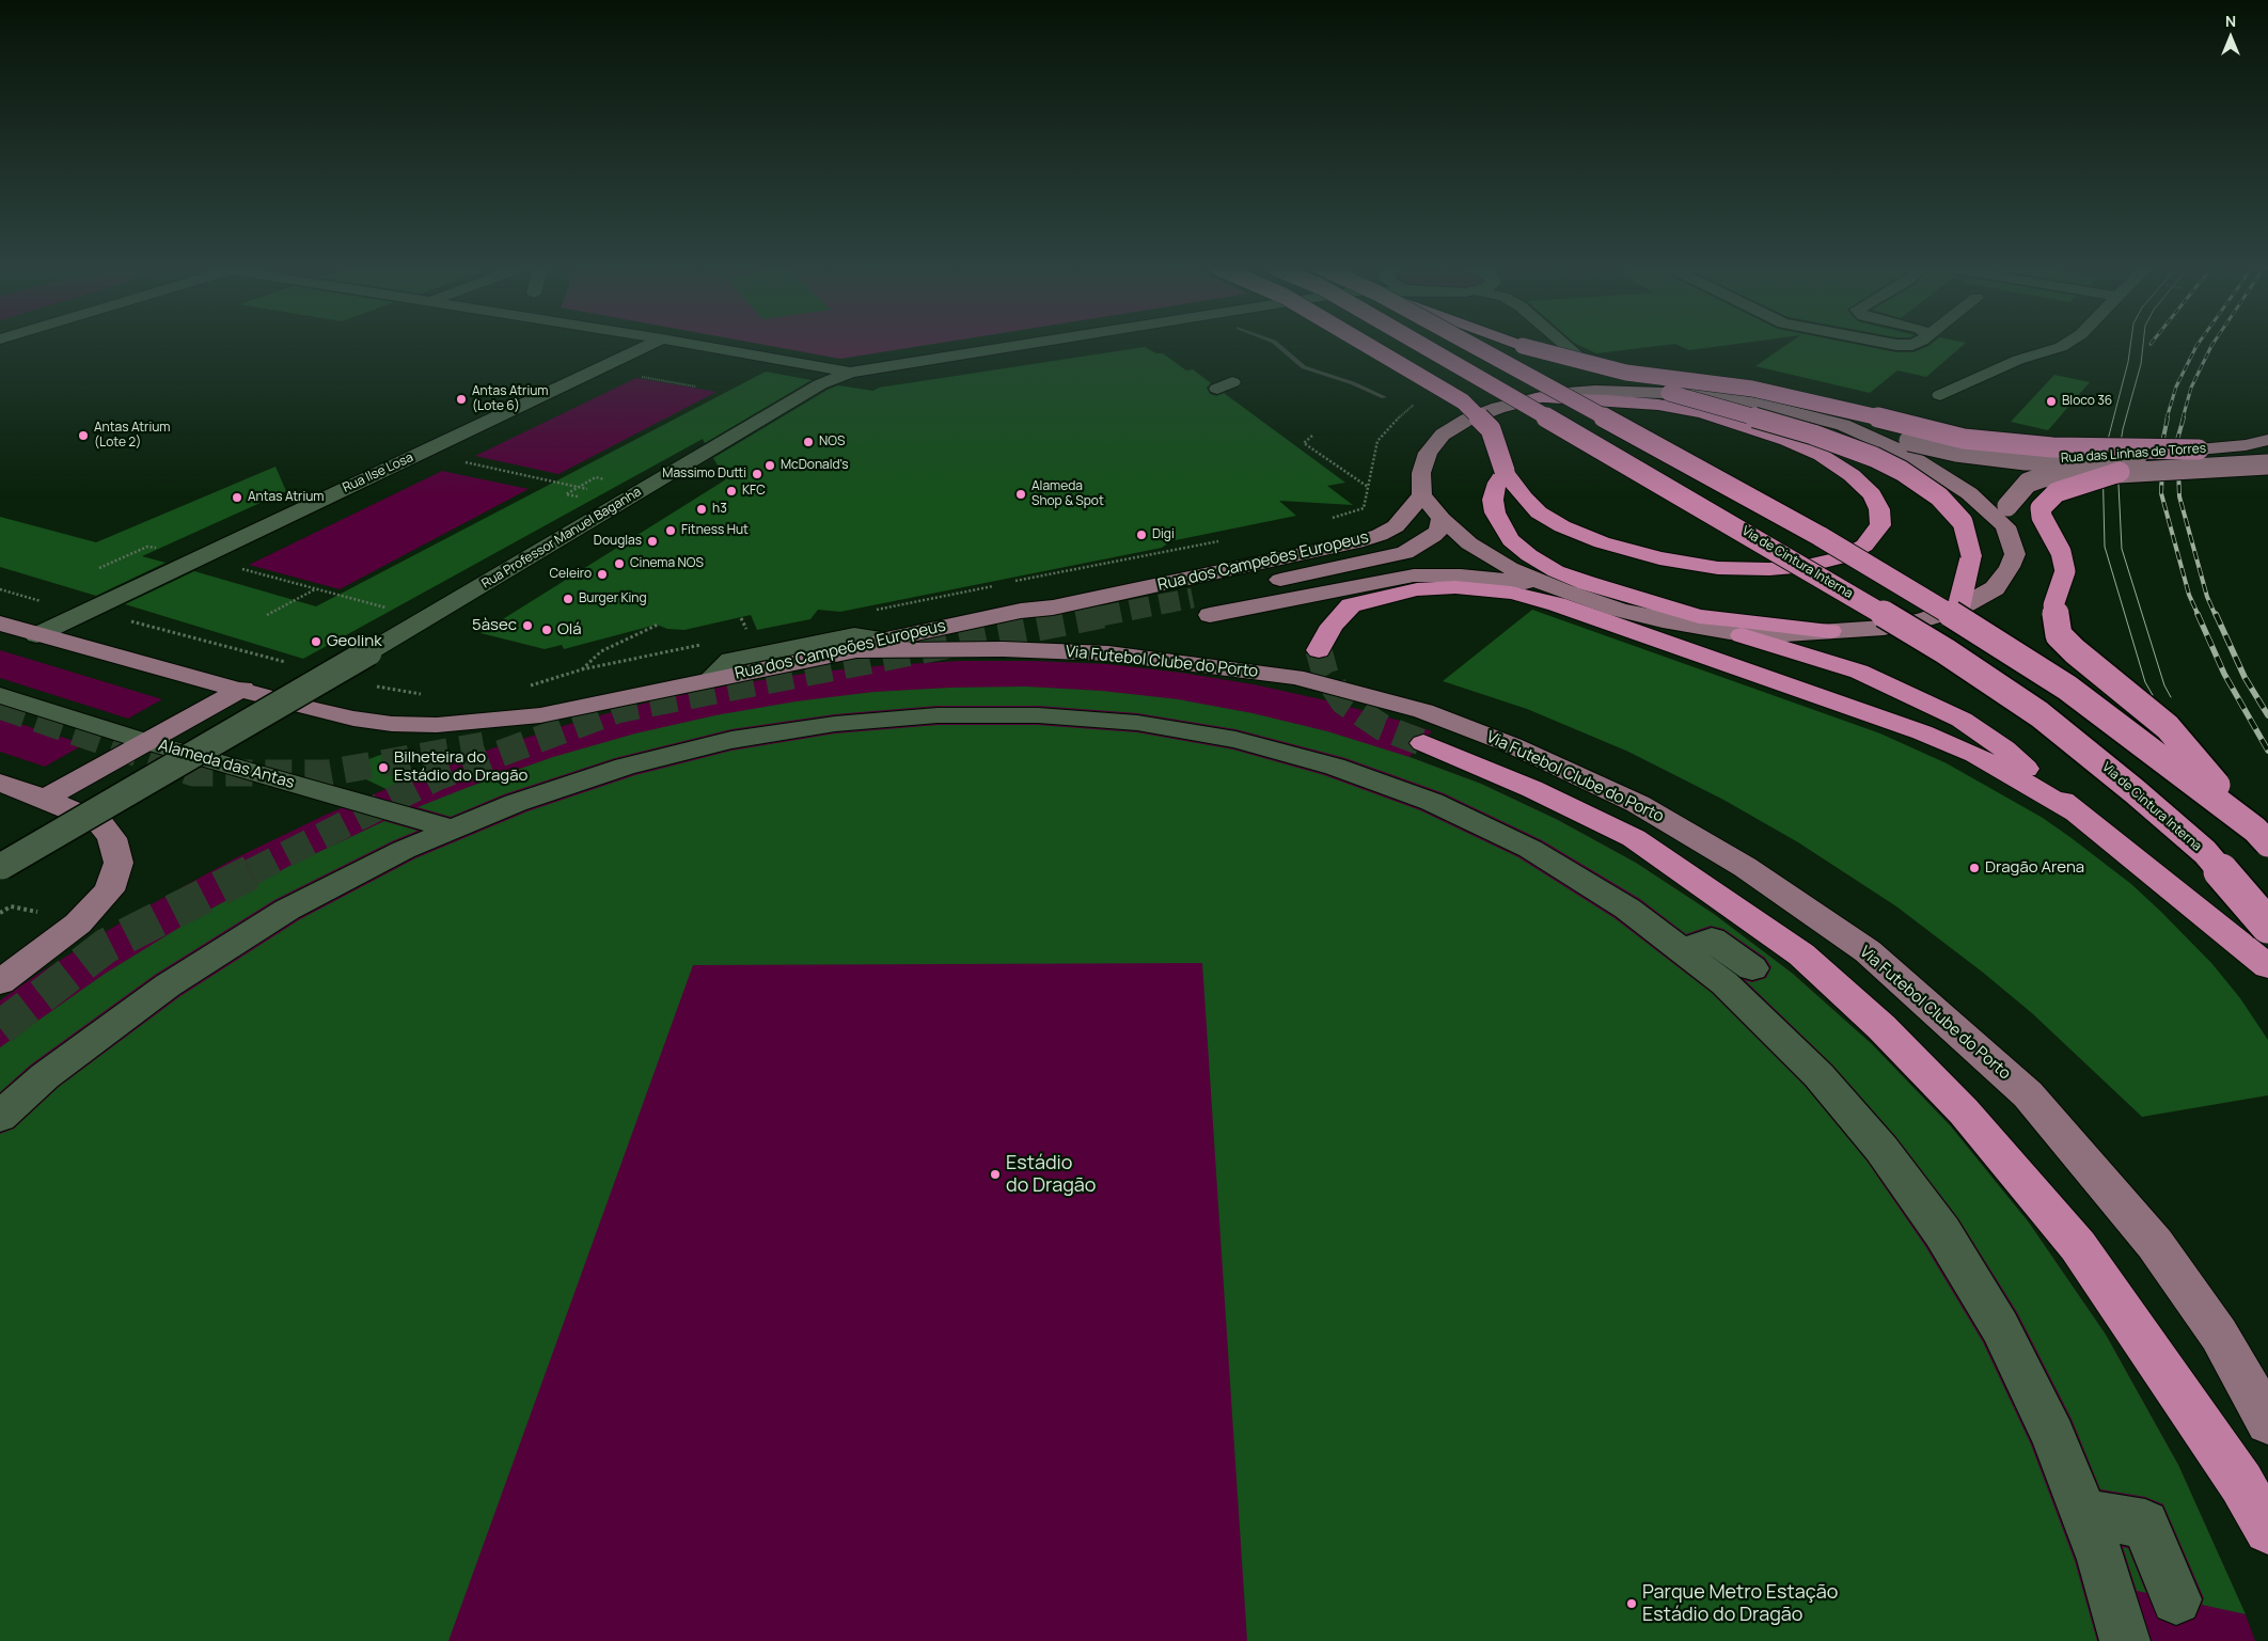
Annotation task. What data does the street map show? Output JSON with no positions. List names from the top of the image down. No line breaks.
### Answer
{"streets":{"highway":["Via de Cintura Interna"],"main road":["Rua das Linhas de Torres","Rua dos Campeões Europeus","Via Futebol Clube do Porto"],"street":["Rua Ilse Losa","Rua Professor Manuel Baganha","Alameda das Antas"]},"crossings":[["Rua dos Campeões Europeus","Via Futebol Clube do Porto"]],"places":["Antas Atrium (Lote 6)","Bloco 36","Antas Atrium (Lote 2)","NOS","McDonald's","Massimo Dutti","KFC","Alameda Shop & Spot","Antas Atrium","h3","Fitness Hut","Digi","Douglas","Cinema NOS","Celeiro","Burger King","5àsec","Olá","Geolink","Bilheteira do Estádio do Dragão","Dragão Arena","Estádio do Dragão","Parque Metro Estação Estádio do Dragão"],"north":"top"}
